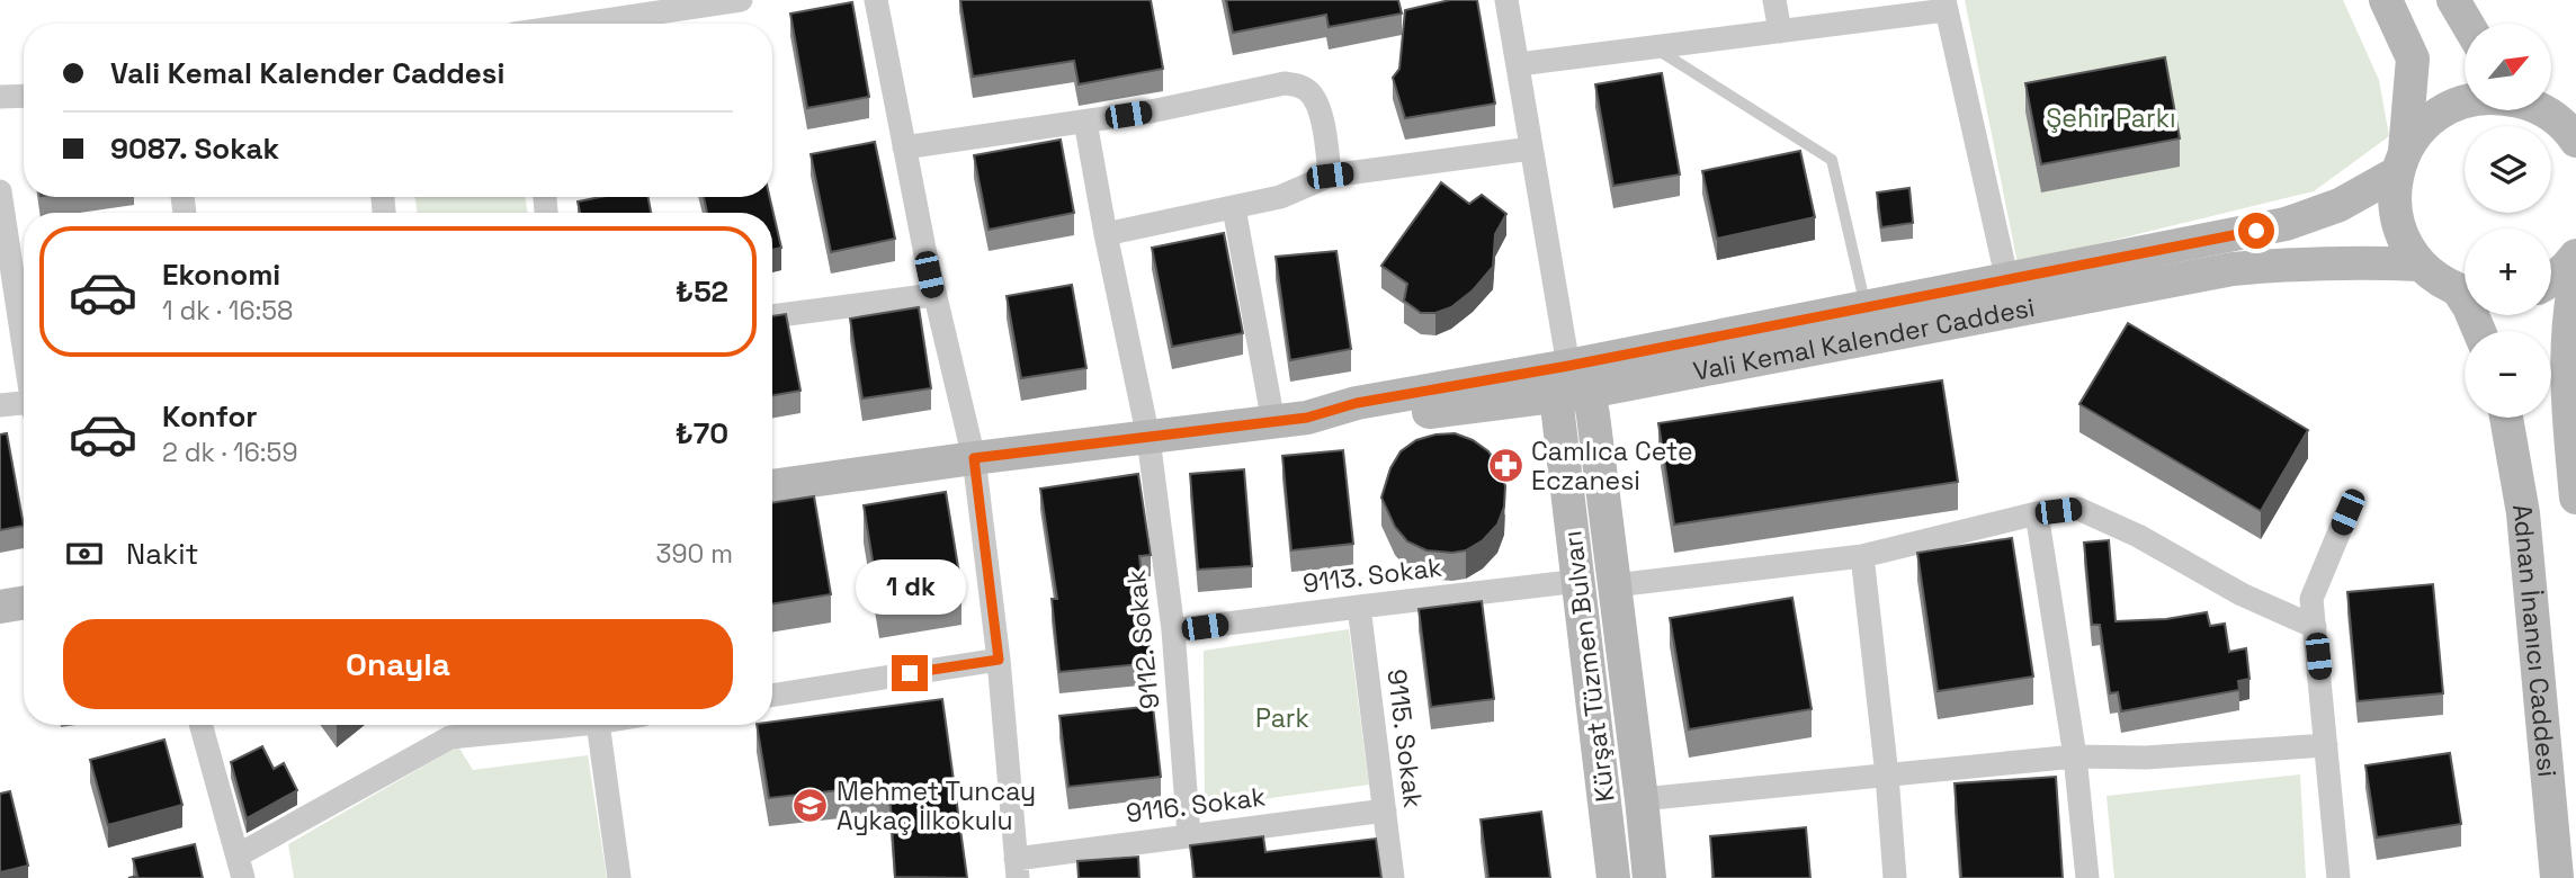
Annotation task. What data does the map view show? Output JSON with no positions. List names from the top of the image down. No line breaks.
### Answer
{"streets":{"street":["Vali Kemal Kalender Caddesi","9113. Sokak","9112. Sokak","Adnan İnanıcı Caddesi","Kürşat Tüzmen Bulvarı","9115. Sokak","9116. Sokak"]},"crossings":[["Vali Kemal Kalender Caddesi","9112. Sokak"],["Vali Kemal Kalender Caddesi","Kürşat Tüzmen Bulvarı"],["9113. Sokak","9112. Sokak"],["9113. Sokak","Kürşat Tüzmen Bulvarı"],["9113. Sokak","9115. Sokak"],["9112. Sokak","9116. Sokak"],["9115. Sokak","9116. Sokak"]],"parks":["Şehir Parkı","Park"],"places":{"pharmacy":["Camlıca Cete Eczanesi"],"school or university":["Mehmet Tuncay Aykaç İlkokulu"]},"north":"top right","page":{"map_buttons":["+","−"],"banner":["Vali Kemal Kalender Caddesi","9087. Sokak"],"list":[{"name":"Ekonomi","note":"1 dk · 16:58","value":"₺52"},{"name":"Konfor","note":"2 dk · 16:59","value":"₺70"}],"pay":["Nakit","390 m"],"bubble":"1 dk","buttons":"Onayla"}}
